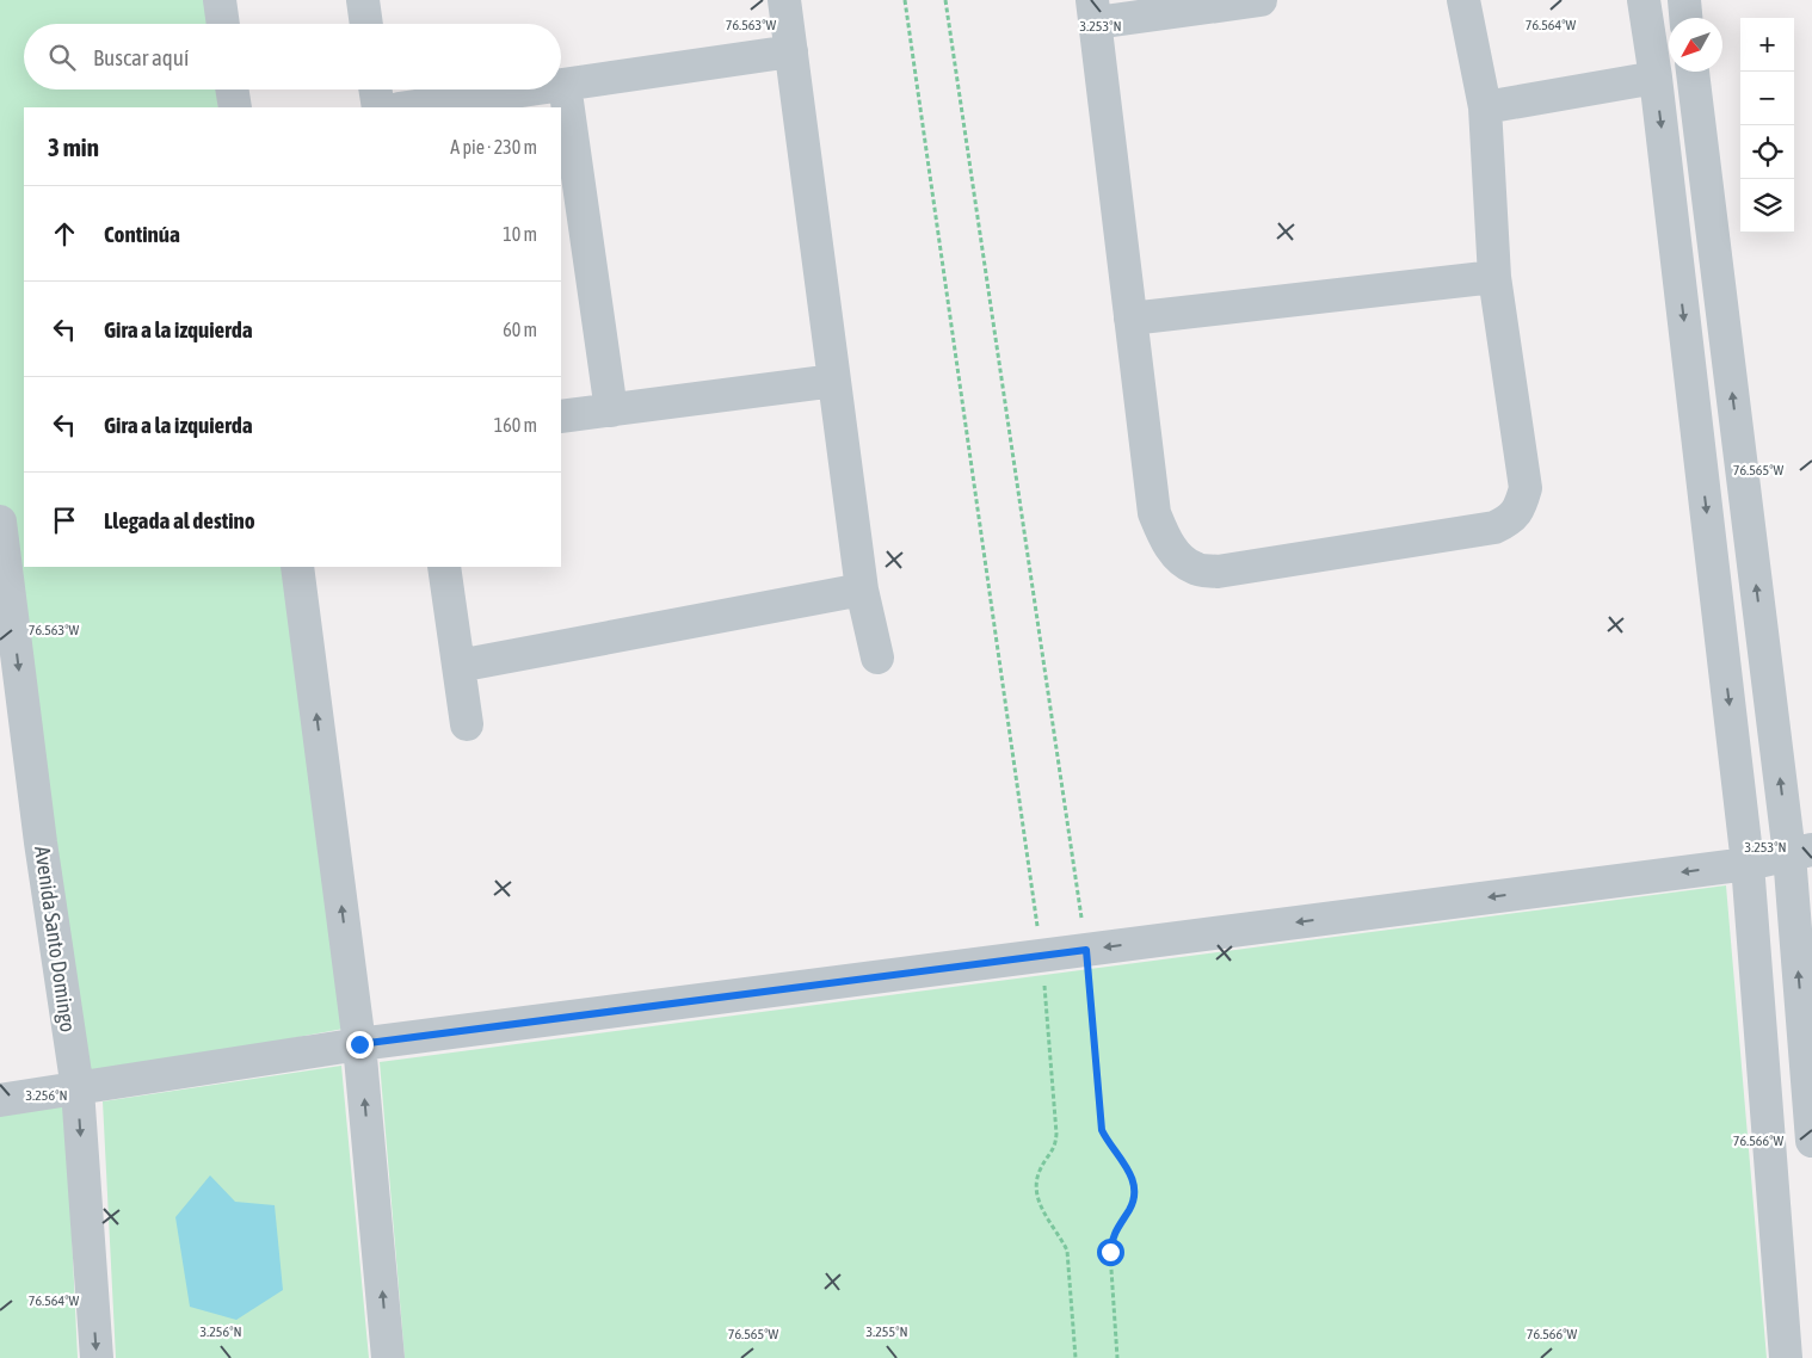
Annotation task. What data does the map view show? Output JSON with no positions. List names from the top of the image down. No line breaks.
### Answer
{"streets":{"street":["Avenida Santo Domingo"]},"north":"bottom left","page":{"map_buttons":["+","−"],"search":"Buscar aquí","heading":["3 min","A pie · 230 m"],"list":[["Continúa","10 m"],["Gira a la izquierda","60 m"],["Gira a la izquierda","160 m"],"Llegada al destino"]},"coordinates":["76.563°W","76.564°W","3.253°N","76.565°W","3.256°N","76.566°W","3.255°N"]}
